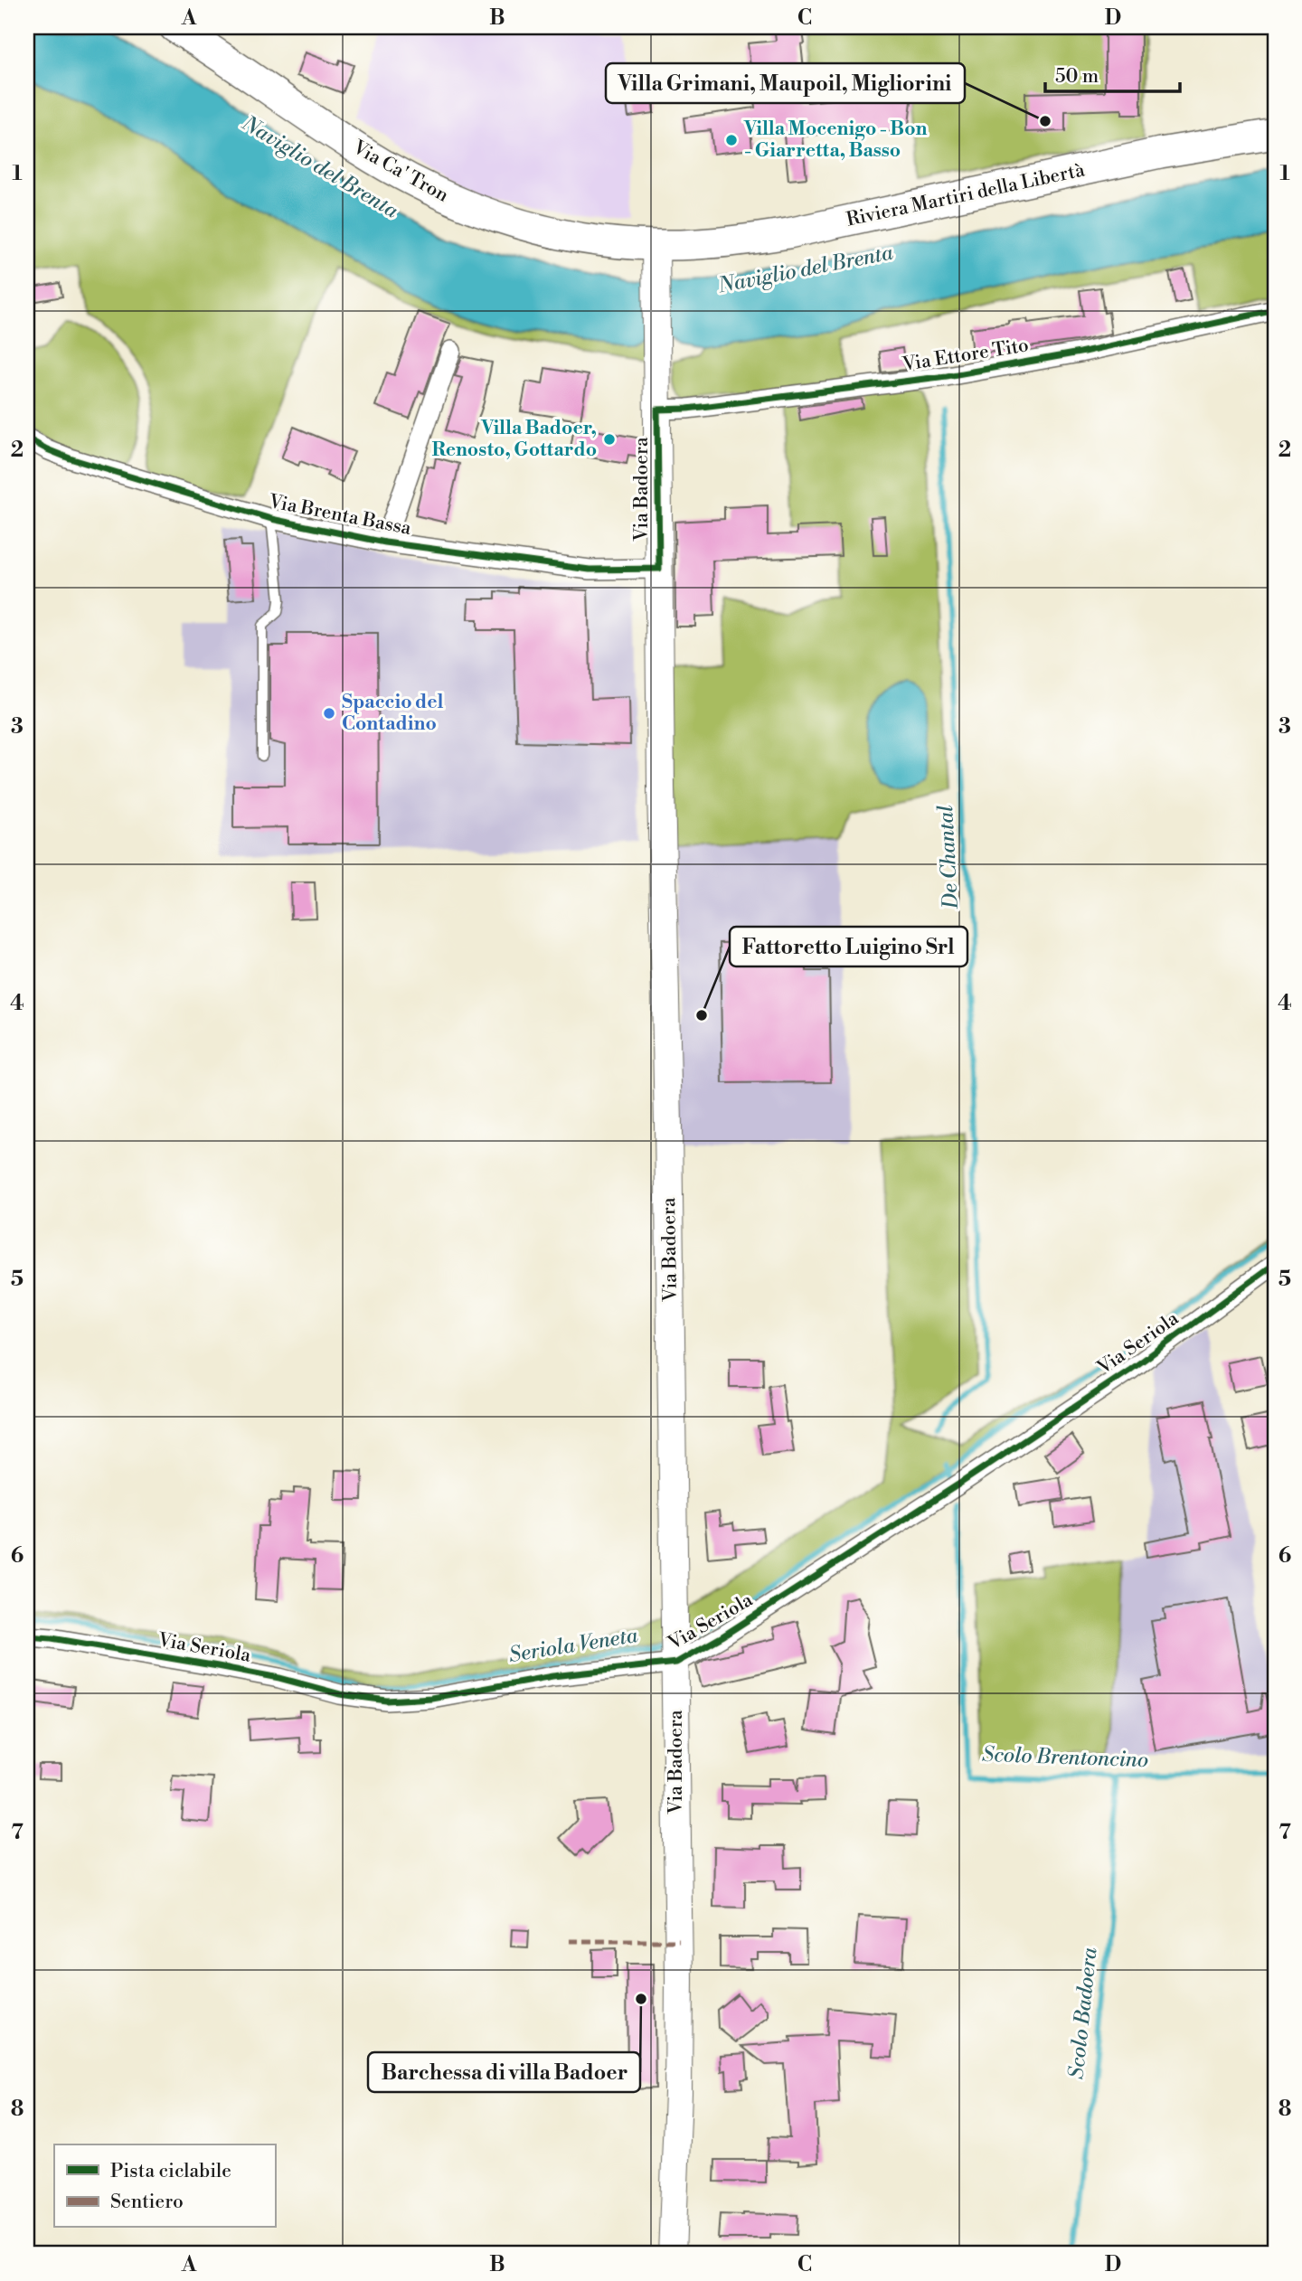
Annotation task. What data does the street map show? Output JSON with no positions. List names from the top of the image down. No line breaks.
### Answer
{"streets":{"main road":["Via Ca' Tron","Riviera Martiri della Libertà","Via Badoera"],"street":["Via Ettore Tito","Via Brenta Bassa","Via Seriola"]},"crossings":[["Via Ca' Tron","Riviera Martiri della Libertà"],["Via Ca' Tron","Via Badoera"],["Riviera Martiri della Libertà","Via Badoera"],["Via Ettore Tito","Via Badoera"],["Via Badoera","Via Brenta Bassa"],["Via Badoera","Via Seriola"]],"water":["Naviglio del Brenta","De Chantal","Seriola Veneta","Scolo Brentoncino","Scolo Badoera"],"places":["Villa Grimani, Maupoil, Migliorini","Villa Mocenigo - Bon - Giarretta, Basso","Villa Badoer, Renosto, Gottardo","Spaccio del Contadino","Fattoretto Luigino Srl","Barchessa di villa Badoer"],"legend":["Pista ciclabile","Sentiero"],"scale_bar":"50 m","grid":{"columns":["A","B","C","D"],"rows":["1","2","3","4","5","6","7","8"]}}
